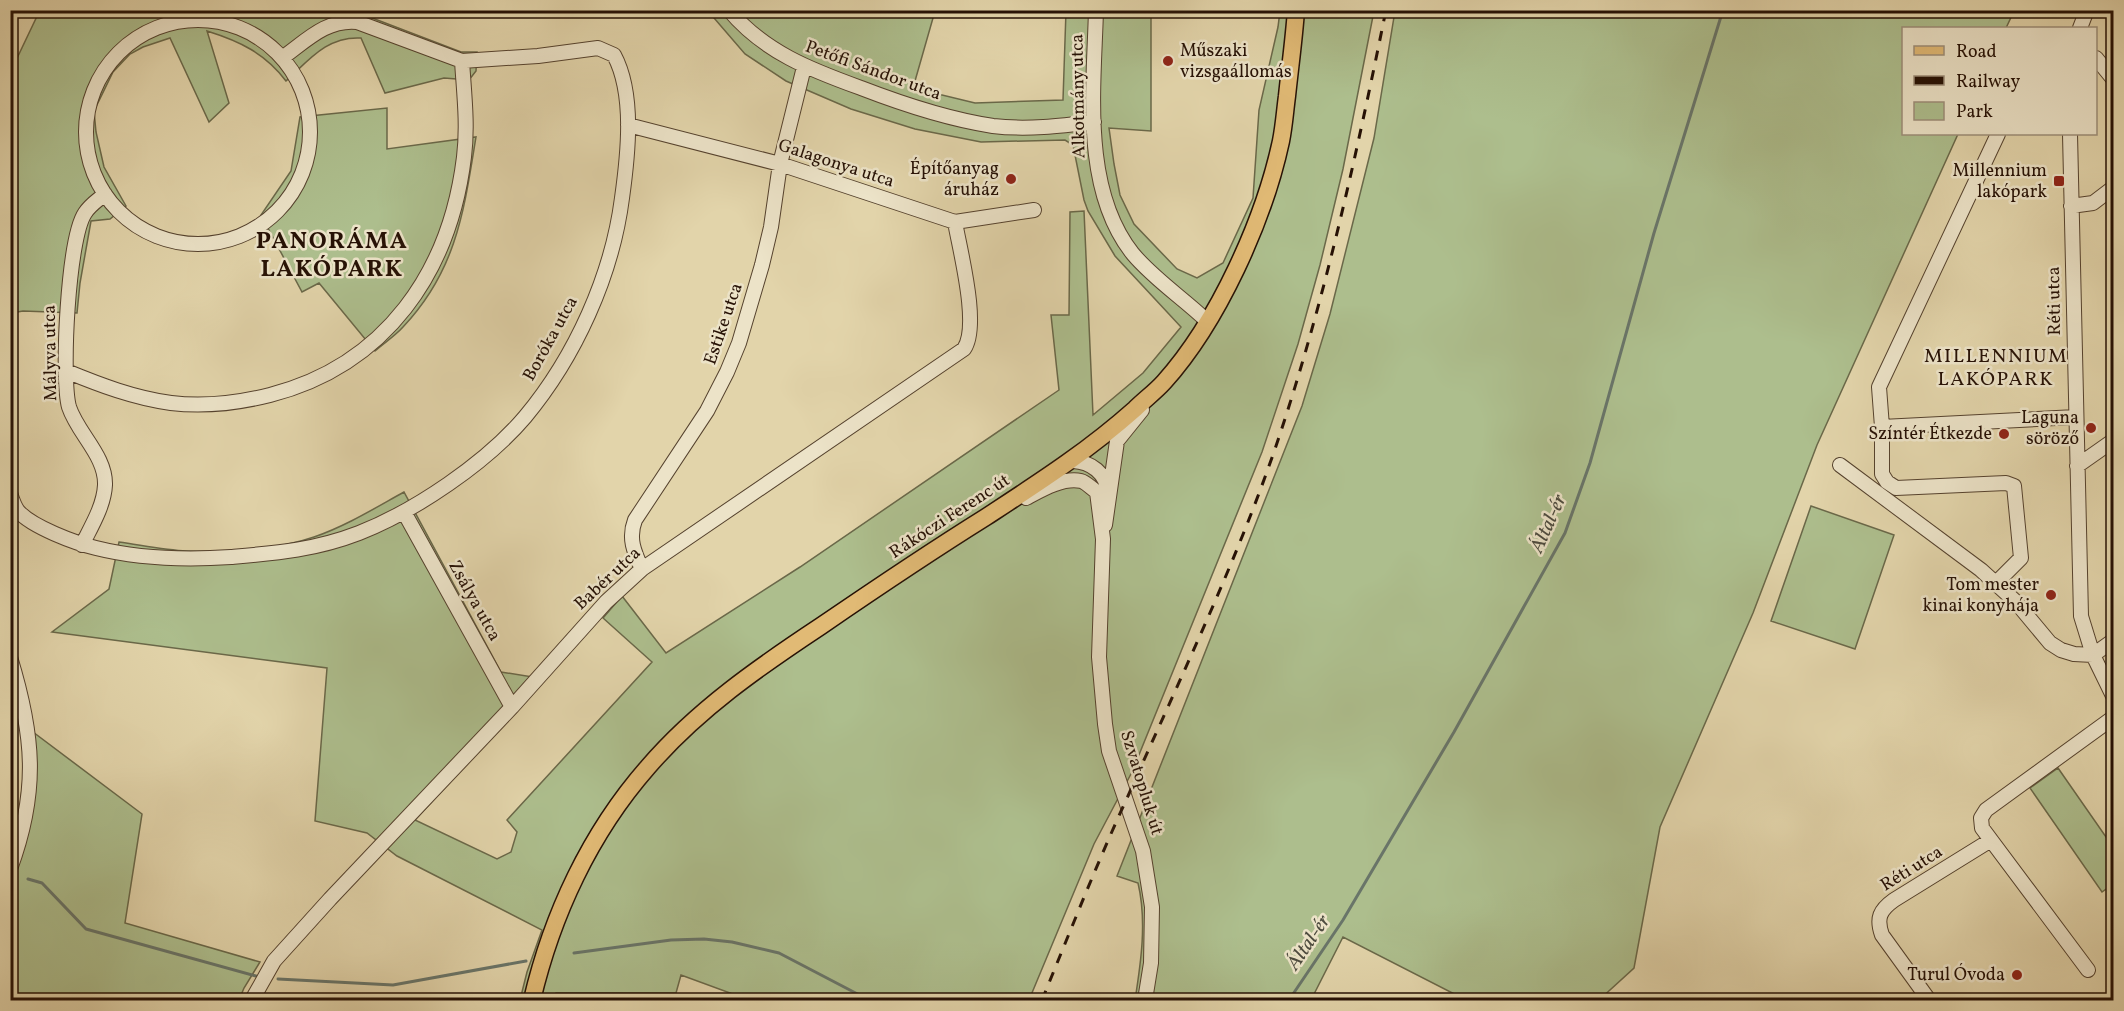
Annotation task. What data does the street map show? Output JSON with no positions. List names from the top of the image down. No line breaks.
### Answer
{"streets":{"main road":["Rákóczi Ferenc út"],"street":["Petőfi Sándor utca","Alkotmány utca","Galagonya utca","Réti utca","Estike utca","Boróka utca","Mályva utca","Babér utca","Zsálya utca","Szvatopluk út"]},"crossings":[["Petőfi Sándor utca","Alkotmány utca"],["Petőfi Sándor utca","Estike utca"],["Alkotmány utca","Rákóczi Ferenc út"],["Galagonya utca","Estike utca"],["Galagonya utca","Boróka utca"],["Galagonya utca","Babér utca"],["Estike utca","Babér utca"],["Boróka utca","Mályva utca"],["Boróka utca","Zsálya utca"],["Rákóczi Ferenc út","Szvatopluk út"],["Babér utca","Zsálya utca"]],"districts":["PANORÁMA LAKÓPARK","MILLENNIUM LAKÓPARK"],"water":["Által-ér"],"places":{"other":["Műszaki vizsgaállomás","Építőanyag áruház","Laguna söröző","Színtér Étkezde","Tom mester kinai konyhája","Turul Óvoda"],"transit":["Millennium lakópark"]},"legend":["Road","Railway","Park"]}
